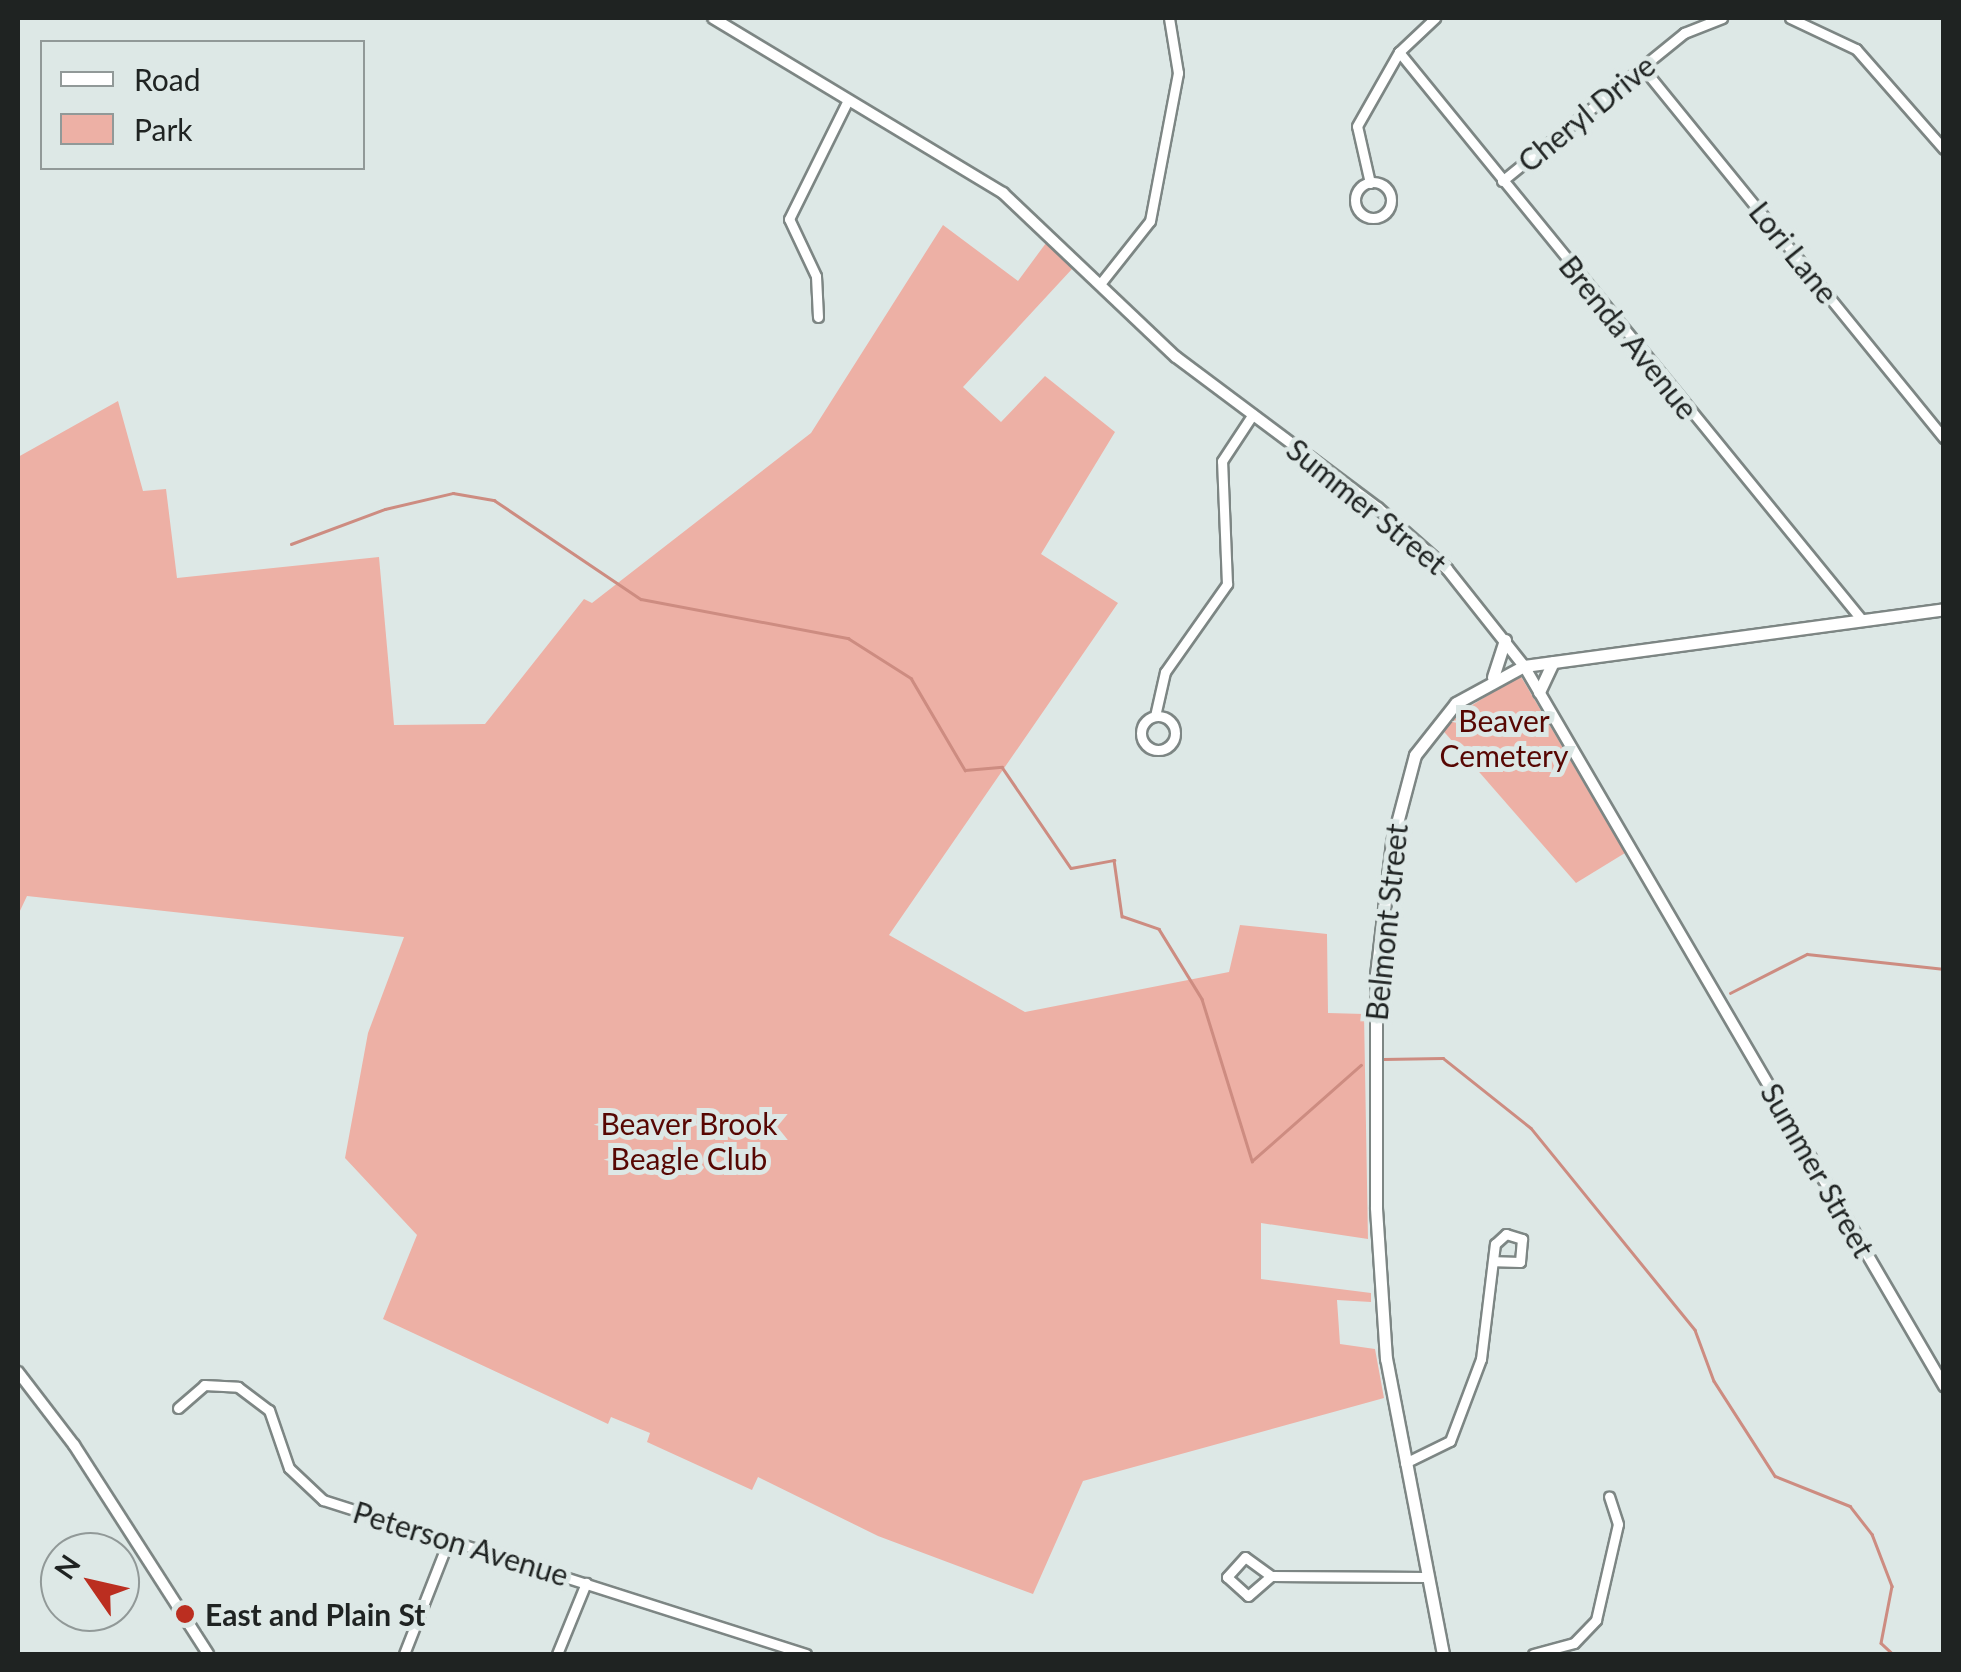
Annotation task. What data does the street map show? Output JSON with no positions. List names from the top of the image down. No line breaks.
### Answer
{"streets":{"main road":["Belmont Street"],"street":["Cheryl Drive","Lori Lane","Brenda Avenue","Summer Street","Peterson Avenue"]},"crossings":[["Cheryl Drive","Lori Lane"],["Cheryl Drive","Brenda Avenue"],["Brenda Avenue","Belmont Street"],["Summer Street","Belmont Street"]],"parks":["Beaver Cemetery","Beaver Brook Beagle Club"],"places":["East and Plain St"],"legend":["Road","Park"],"north":"top left"}
